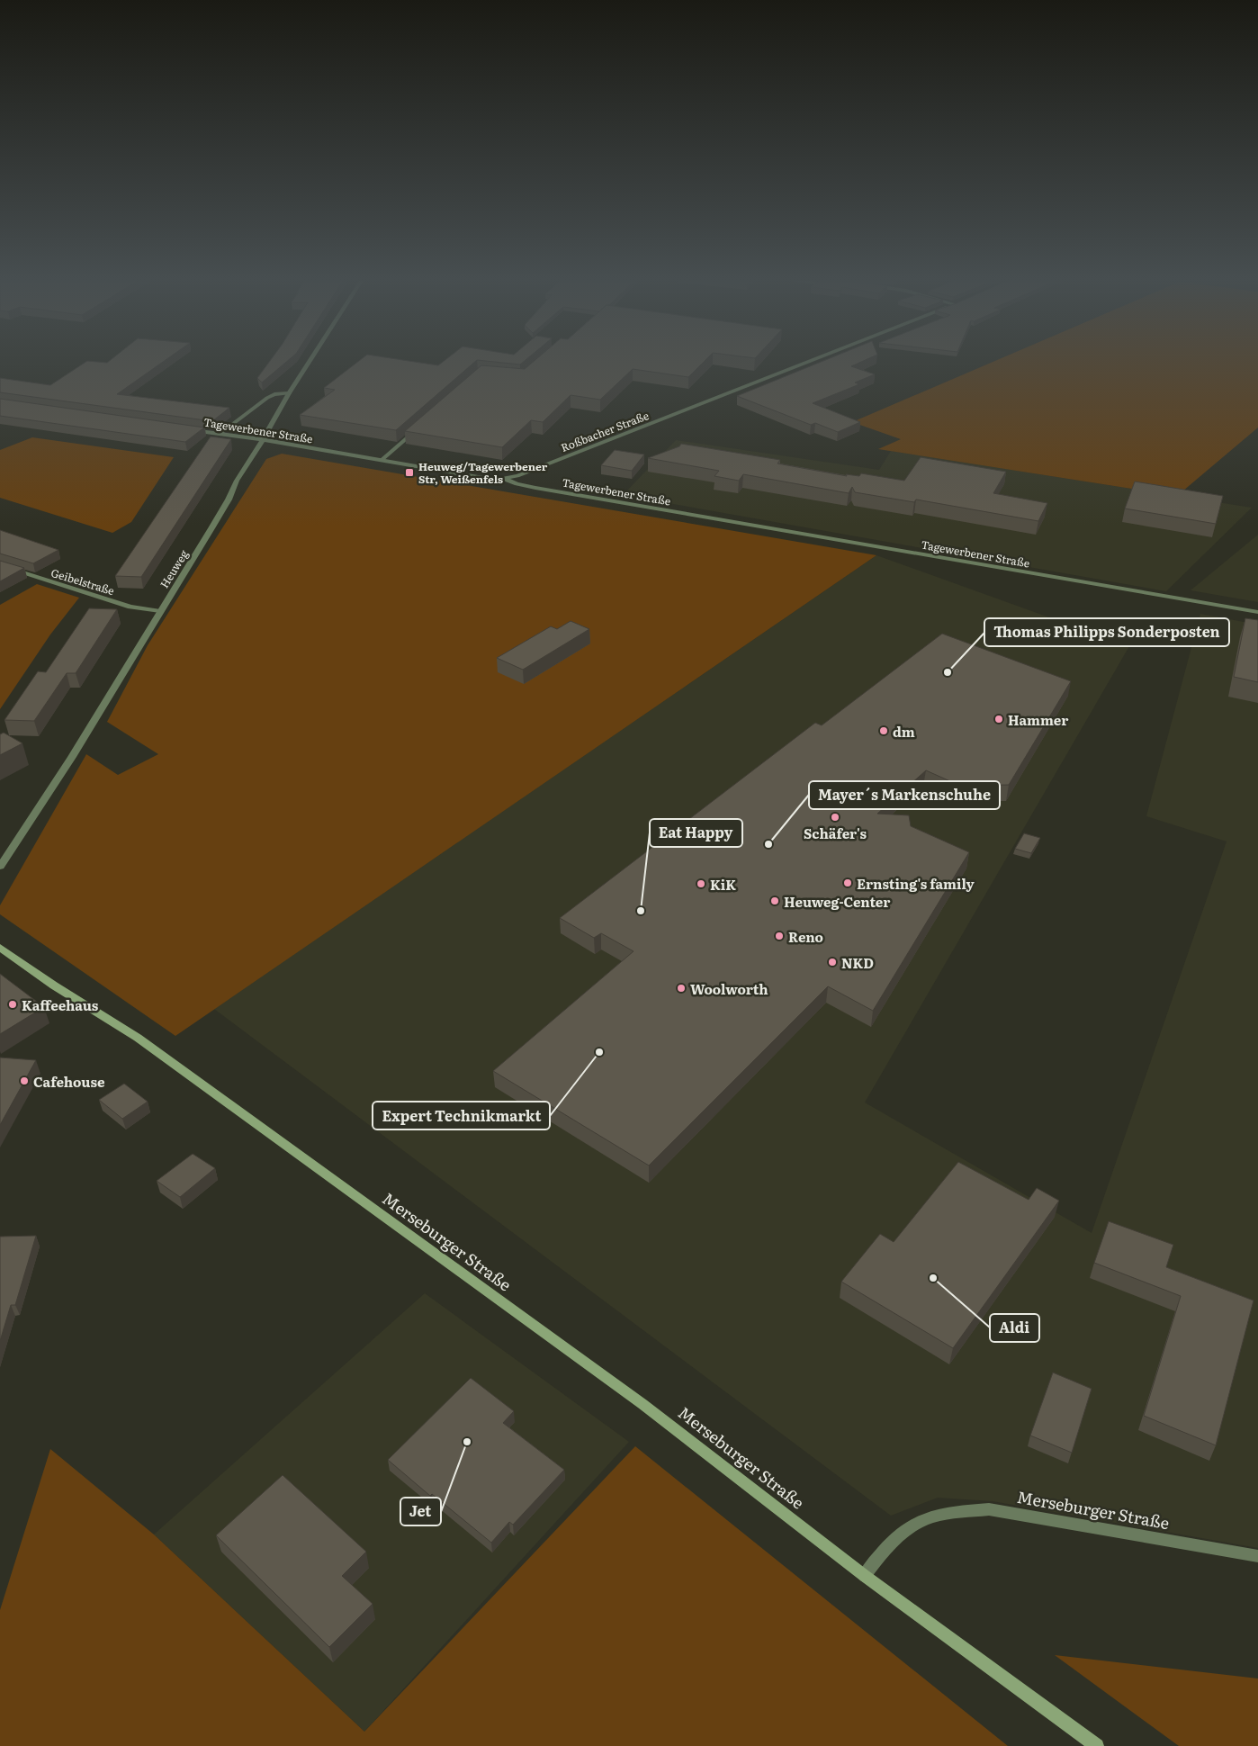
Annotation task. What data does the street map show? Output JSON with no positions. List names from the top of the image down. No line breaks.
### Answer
{"streets":{"main road":["Merseburger Straße"],"street":["Tagewerbener Straße","Roßbacher Straße","Heuweg","Geibelstraße"]},"crossings":[["Tagewerbener Straße","Roßbacher Straße"],["Tagewerbener Straße","Heuweg"],["Heuweg","Geibelstraße"]],"places":{"transit":["Heuweg/Tagewerbener Str, Weißenfels"],"other":["Thomas Philipps Sonderposten","Hammer","dm","Schäfer's","Mayer´s Markenschuhe","Ernsting's family","KiK","Heuweg-Center","Eat Happy","Reno","NKD","Woolworth","Kaffeehaus","Expert Technikmarkt","Cafehouse","Aldi","Jet"]}}
